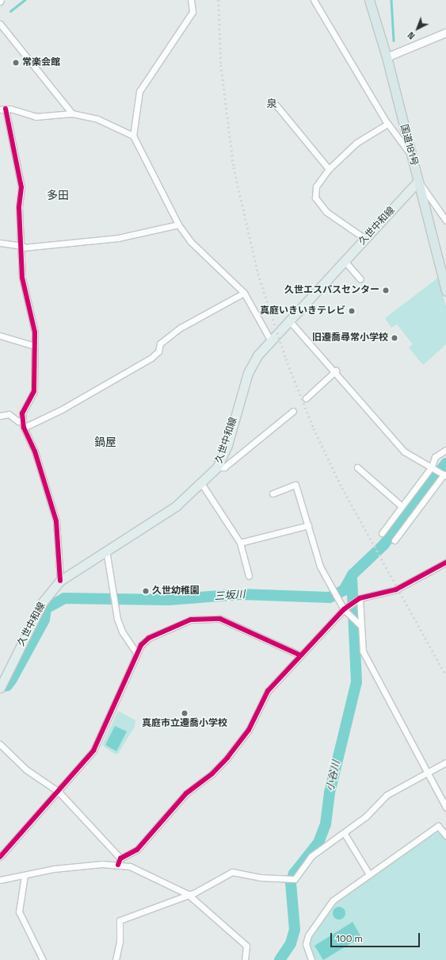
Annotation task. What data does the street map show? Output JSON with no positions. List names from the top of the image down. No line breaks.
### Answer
{"streets":{"highway":["国道181号"],"main road":["久世中和線"]},"crossings":[["国道181号","久世中和線"]],"districts":["泉","多田","鍋屋"],"water":["三坂川","小谷川"],"places":["常楽会館","久世エスパスセンター","真庭いきいきテレビ","旧遷喬尋常小学校","久世幼稚園","真庭市立遷喬小学校"],"scale_bar":"100 m","north":"bottom left"}
